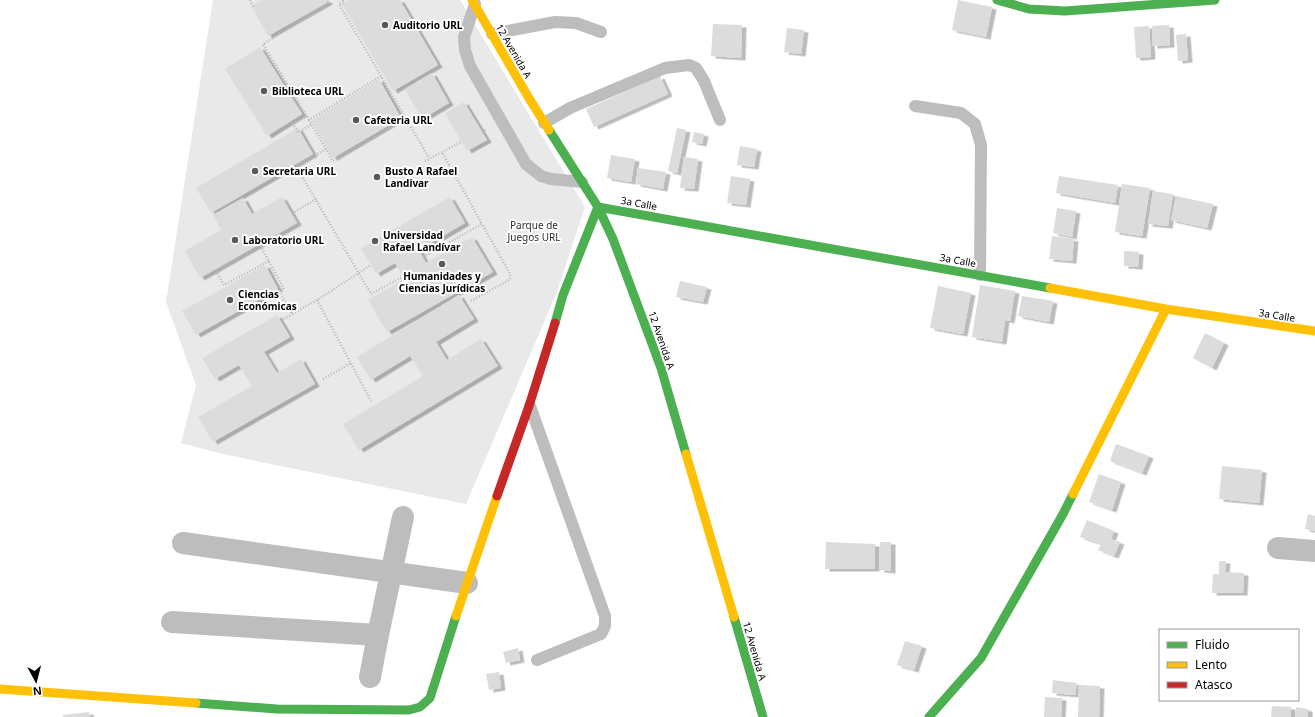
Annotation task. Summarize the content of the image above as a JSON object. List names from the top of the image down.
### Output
{
  "streets": {
    "street": ["12 Avenida A", "3a Calle"]
  },
  "crossings": [
    ["12 Avenida A", "3a Calle"]
  ],
  "parks": ["Parque de Juegos URL"],
  "places": [
    "Auditorio URL",
    "Biblioteca URL",
    "Cafeteria URL",
    "Secretaria URL",
    "Busto A Rafael Landivar",
    "Laboratorio URL",
    "Universidad Rafael Landívar",
    "Humanidades y Ciencias Jurídicas",
    "Ciencias Económicas"
  ],
  "legend": ["Fluido", "Lento", "Atasco"],
  "north": "bottom"
}
